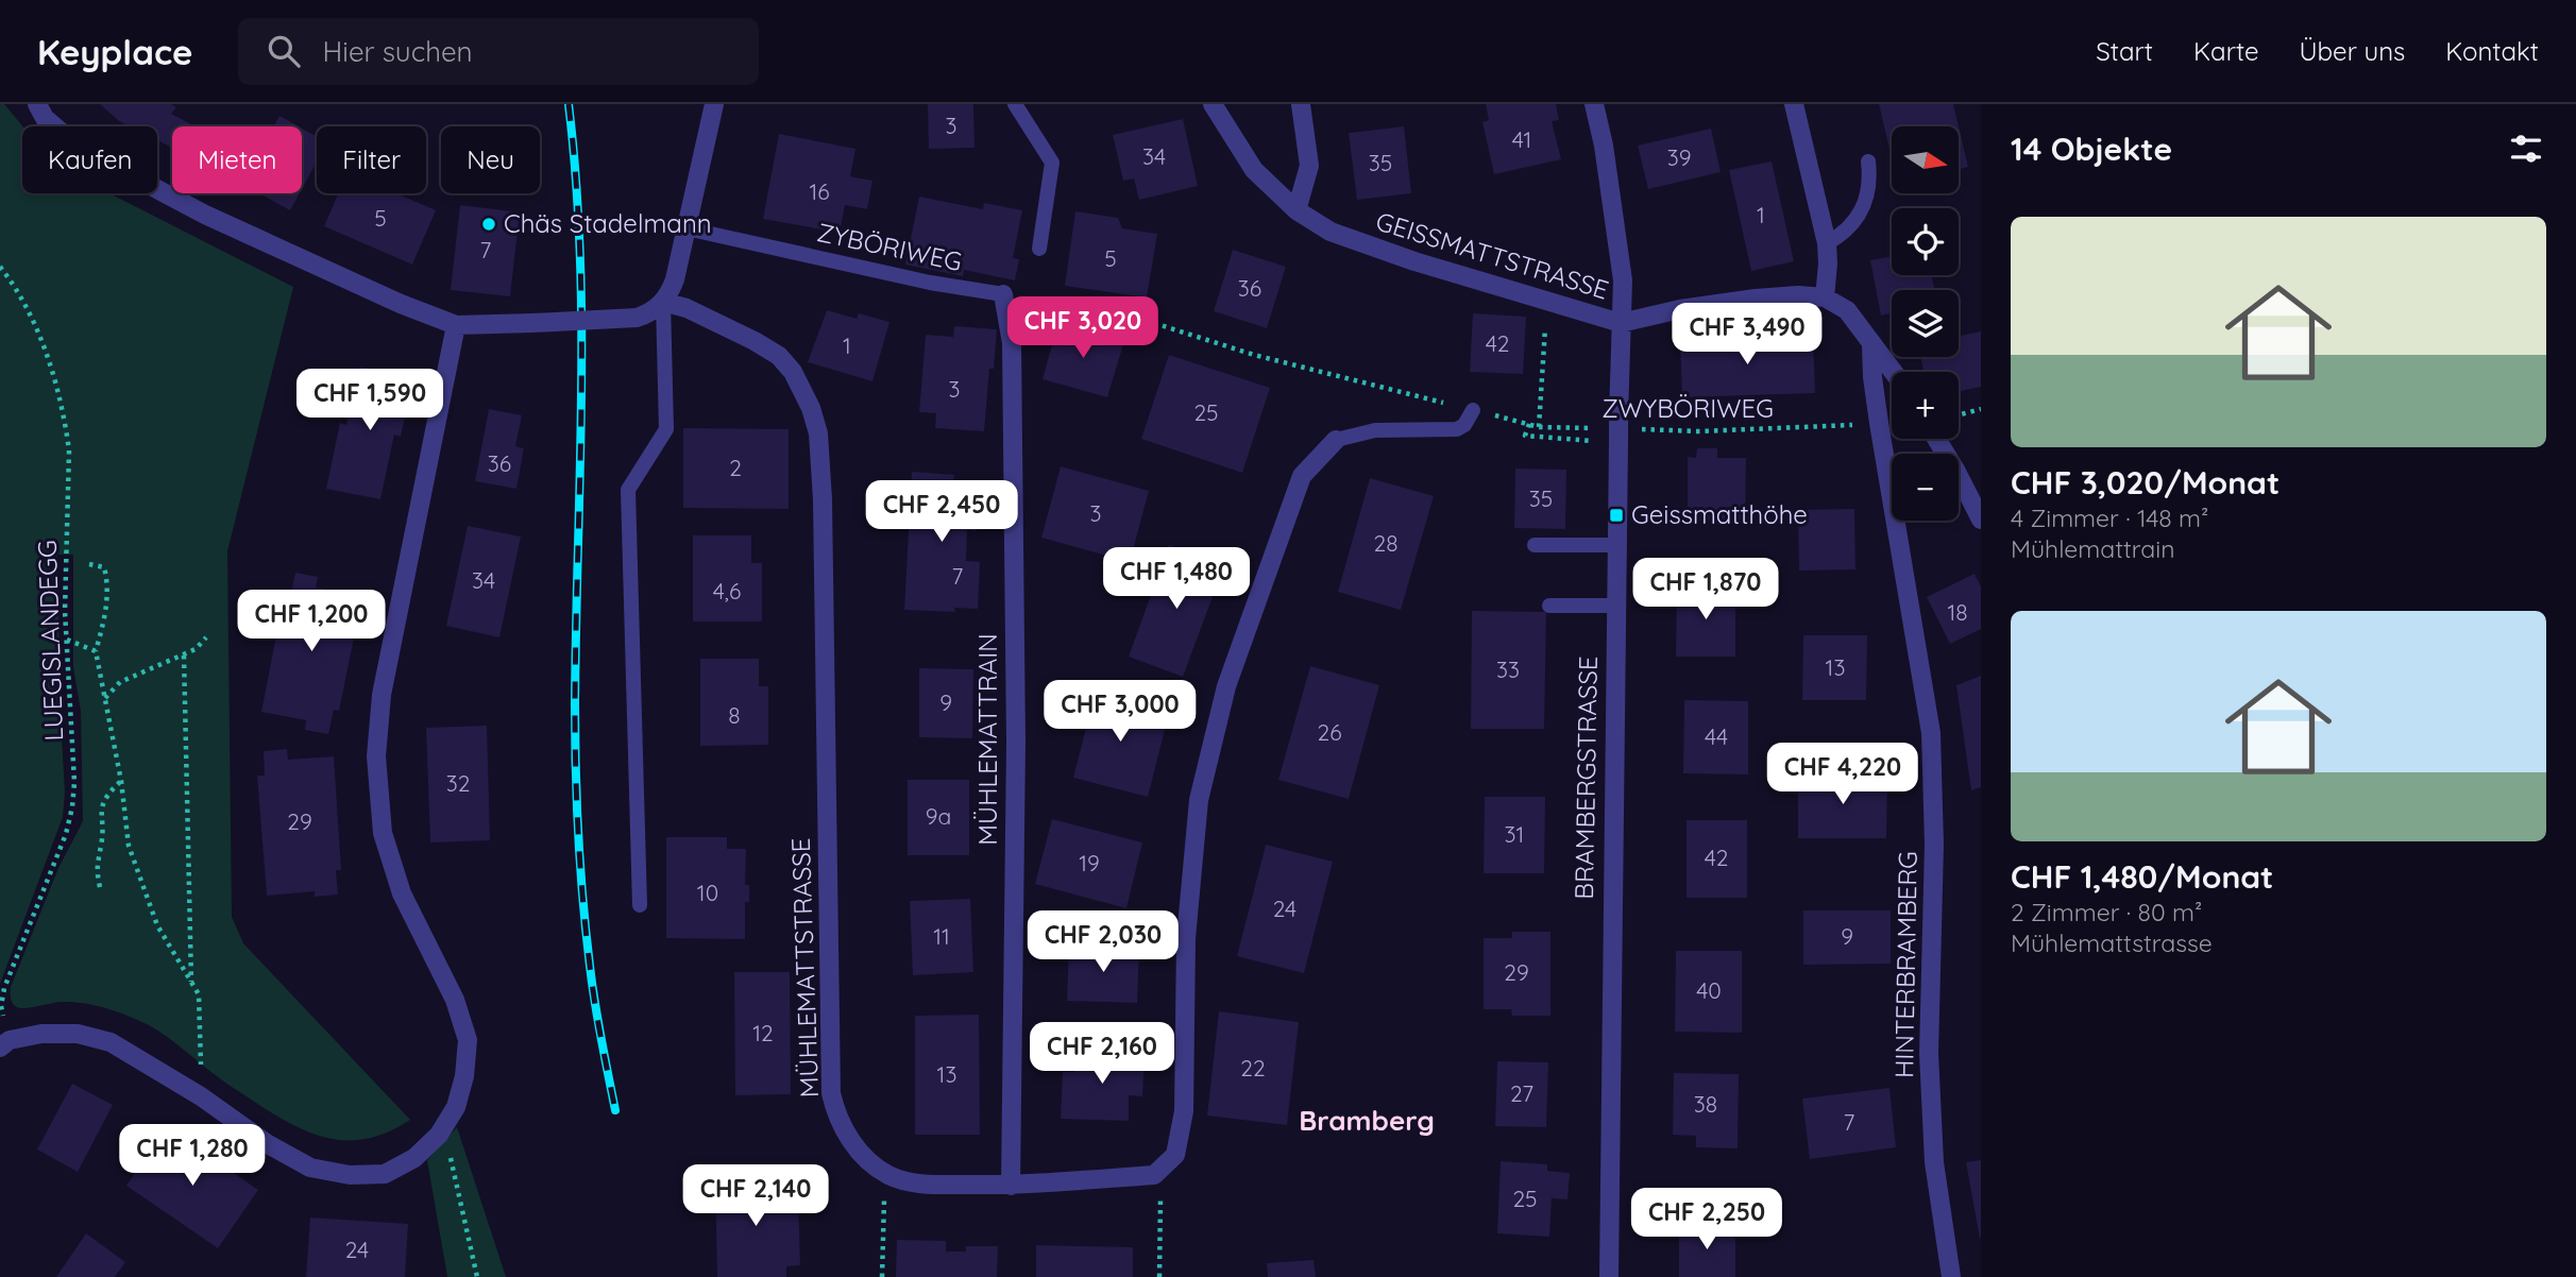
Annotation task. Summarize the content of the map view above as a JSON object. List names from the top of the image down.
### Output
{
  "streets": {
    "street": [
      "GEISSMATTSTRASSE",
      "MÜHLEMATTRAIN",
      "BRAMBERGSTRASSE",
      "HINTERBRAMBERG",
      "MÜHLEMATTSTRASSE"
    ],
    "lane": ["ZYBÖRIWEG"],
    "path": ["ZWYBÖRIWEG", "LUEGISLANDEGG"]
  },
  "crossings": [
    ["ZYBÖRIWEG", "MÜHLEMATTRAIN"],
    ["GEISSMATTSTRASSE", "BRAMBERGSTRASSE"],
    ["ZWYBÖRIWEG", "BRAMBERGSTRASSE"],
    ["ZWYBÖRIWEG", "HINTERBRAMBERG"],
    ["ZWYBÖRIWEG", "MÜHLEMATTSTRASSE"],
    ["MÜHLEMATTRAIN", "MÜHLEMATTSTRASSE"]
  ],
  "districts": ["Bramberg"],
  "places": {
    "other": ["Chäs Stadelmann"],
    "transit": ["Geissmatthöhe"]
  },
  "house_numbers": [
    "3",
    "41",
    "34",
    "39",
    "35",
    "16",
    "1",
    "5",
    "7",
    "5",
    "36",
    "42",
    "1",
    "3",
    "25",
    "36",
    "2",
    "35",
    "3",
    "28",
    "7",
    "34",
    "4,6",
    "18",
    "13",
    "33",
    "9",
    "8",
    "26",
    "44",
    "32",
    "9a",
    "29",
    "31",
    "42",
    "19",
    "10",
    "24",
    "11",
    "9",
    "29",
    "40",
    "12",
    "22",
    "13",
    "27",
    "38",
    "7",
    "25",
    "24"
  ],
  "north": "right",
  "page": {
    "header": "Keyplace",
    "search": "Hier suchen",
    "nav": [
      "Start",
      "Karte",
      "Über uns",
      "Kontakt"
    ],
    "heading": "14 Objekte",
    "map_buttons": ["+", "−"],
    "chip": [
      "Kaufen",
      "Mieten",
      "Filter",
      "Neu"
    ],
    "list": [
      {
        "name": "CHF 3,020/Monat",
        "note": "4 Zimmer · 148 m² · Mühlemattrain"
      },
      {
        "name": "CHF 1,480/Monat",
        "note": "2 Zimmer · 80 m² · Mühlemattstrasse"
      }
    ],
    "price": [
      "CHF 3,020",
      "CHF 3,490",
      "CHF 1,590",
      "CHF 2,450",
      "CHF 1,480",
      "CHF 1,870",
      "CHF 1,200",
      "CHF 3,000",
      "CHF 4,220",
      "CHF 2,030",
      "CHF 2,160",
      "CHF 1,280",
      "CHF 2,140",
      "CHF 2,250"
    ]
  }
}
